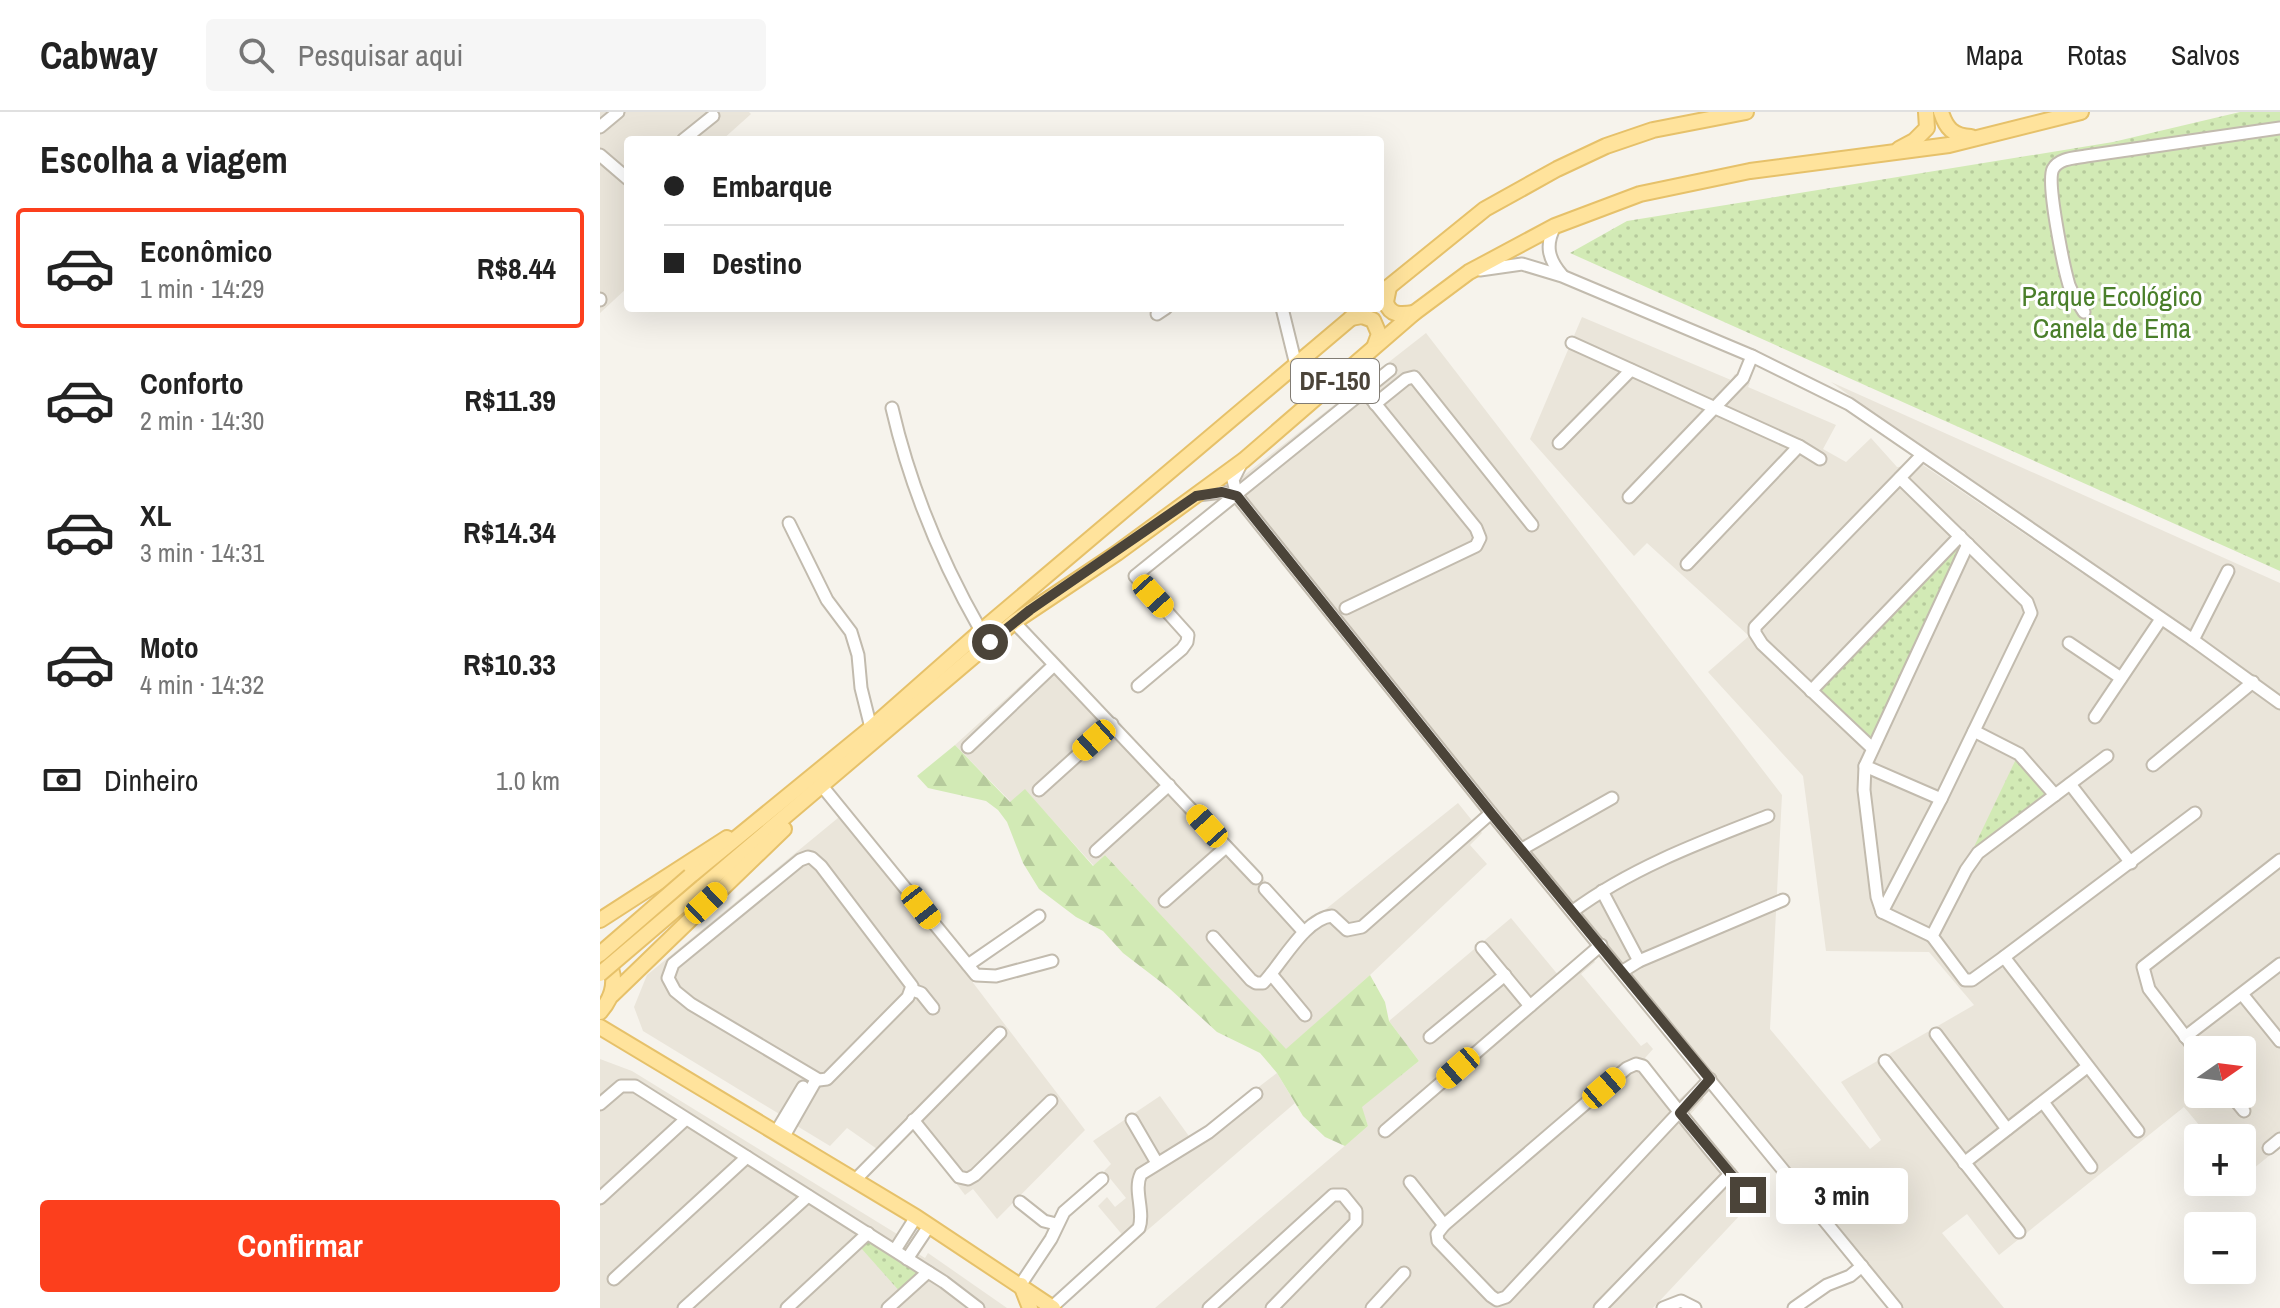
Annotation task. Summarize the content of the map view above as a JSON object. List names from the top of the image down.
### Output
{
  "streets": {
    "main road": ["DF-150"]
  },
  "parks": ["Parque Ecológico Canela de Ema"],
  "north": "right",
  "page": {
    "header": "Cabway",
    "search": "Pesquisar aqui",
    "nav": ["Mapa", "Rotas", "Salvos"],
    "heading": "Escolha a viagem",
    "banner": ["Embarque", "Destino"],
    "list": [
      {
        "name": "Econômico",
        "note": "1 min · 14:29",
        "value": "R$8.44"
      },
      {
        "name": "Conforto",
        "note": "2 min · 14:30",
        "value": "R$11.39"
      },
      {
        "name": "XL",
        "note": "3 min · 14:31",
        "value": "R$14.34"
      },
      {
        "name": "Moto",
        "note": "4 min · 14:32",
        "value": "R$10.33"
      }
    ],
    "pay": ["Dinheiro", "1.0 km"],
    "map_buttons": ["+", "−"],
    "bubble": "3 min",
    "buttons": "Confirmar"
  }
}
